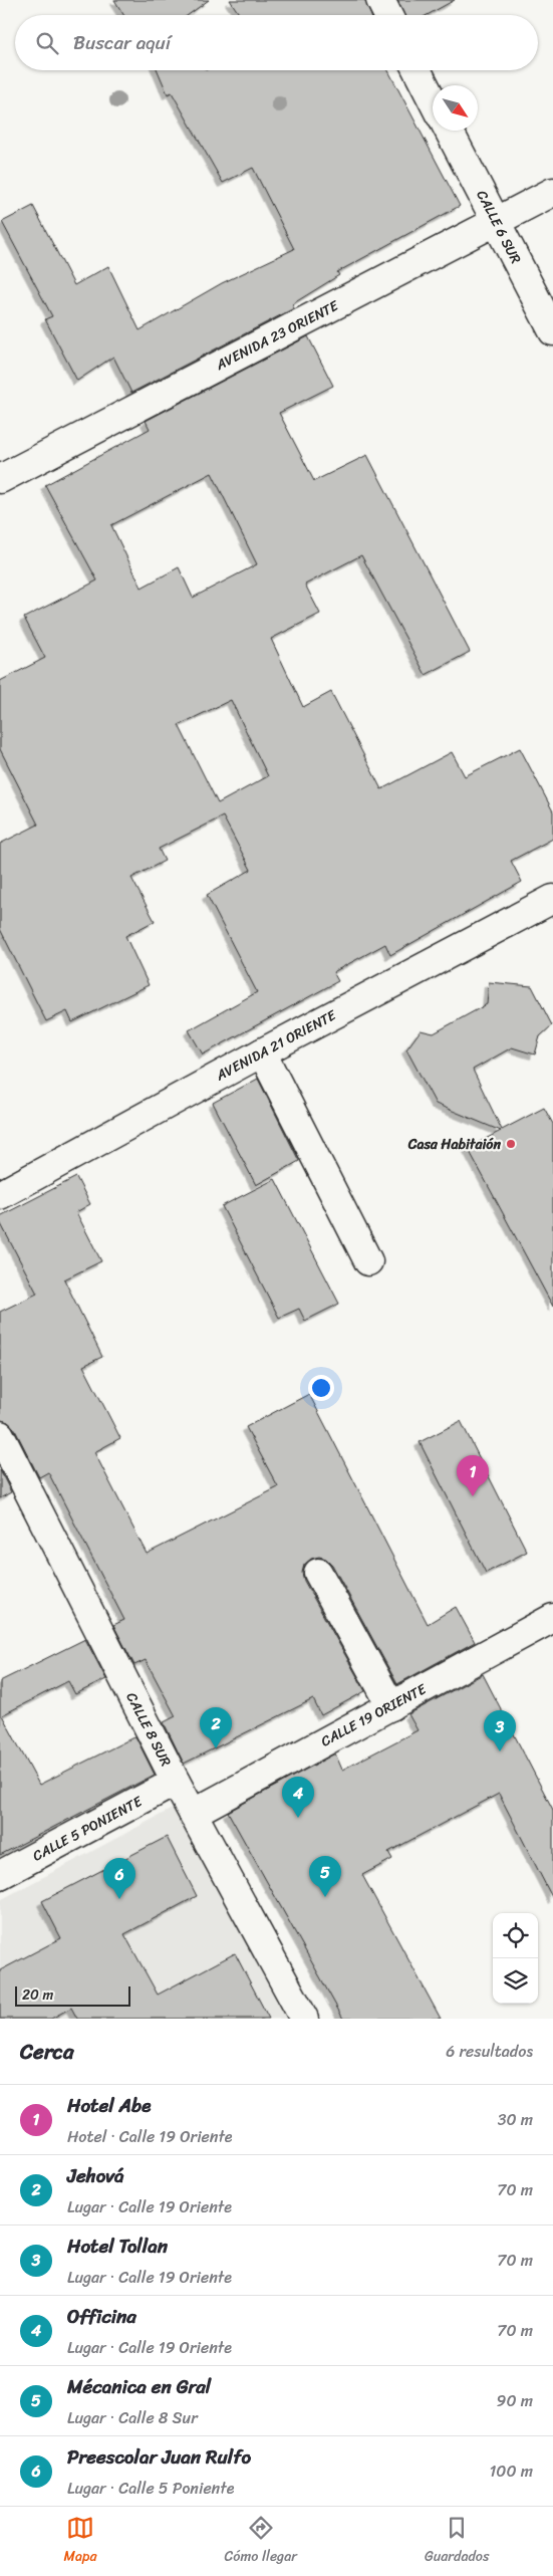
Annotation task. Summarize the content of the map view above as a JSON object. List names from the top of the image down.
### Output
{
  "streets": {
    "street": [
      "CALLE 6 SUR",
      "AVENIDA 23 ORIENTE",
      "AVENIDA 21 ORIENTE",
      "CALLE 19 ORIENTE",
      "CALLE 8 SUR",
      "CALLE 5 PONIENTE"
    ]
  },
  "crossings": [
    ["CALLE 6 SUR", "AVENIDA 23 ORIENTE"],
    ["CALLE 19 ORIENTE", "CALLE 8 SUR"],
    ["CALLE 8 SUR", "CALLE 5 PONIENTE"]
  ],
  "places": ["Casa Habitaión"],
  "scale_bar": "20 m",
  "north": "bottom right",
  "page": {
    "search": "Buscar aquí",
    "pins": [
      "1",
      "2",
      "3",
      "4",
      "5",
      "6"
    ],
    "scale": "20 m",
    "heading": ["Cerca", "6 resultados"],
    "list": [
      {
        "mark": "1",
        "name": "Hotel Abe",
        "note": "Hotel · Calle 19 Oriente",
        "value": "30 m"
      },
      {
        "mark": "2",
        "name": "Jehová",
        "note": "Lugar · Calle 19 Oriente",
        "value": "70 m"
      },
      {
        "mark": "3",
        "name": "Hotel Tollan",
        "note": "Lugar · Calle 19 Oriente",
        "value": "70 m"
      },
      {
        "mark": "4",
        "name": "Officina",
        "note": "Lugar · Calle 19 Oriente",
        "value": "70 m"
      },
      {
        "mark": "5",
        "name": "Mécanica en Gral",
        "note": "Lugar · Calle 8 Sur",
        "value": "90 m"
      },
      {
        "mark": "6",
        "name": "Preescolar Juan Rulfo",
        "note": "Lugar · Calle 5 Poniente",
        "value": "100 m"
      }
    ],
    "nav": ["Mapa", "Cómo llegar", "Guardados"]
  }
}
